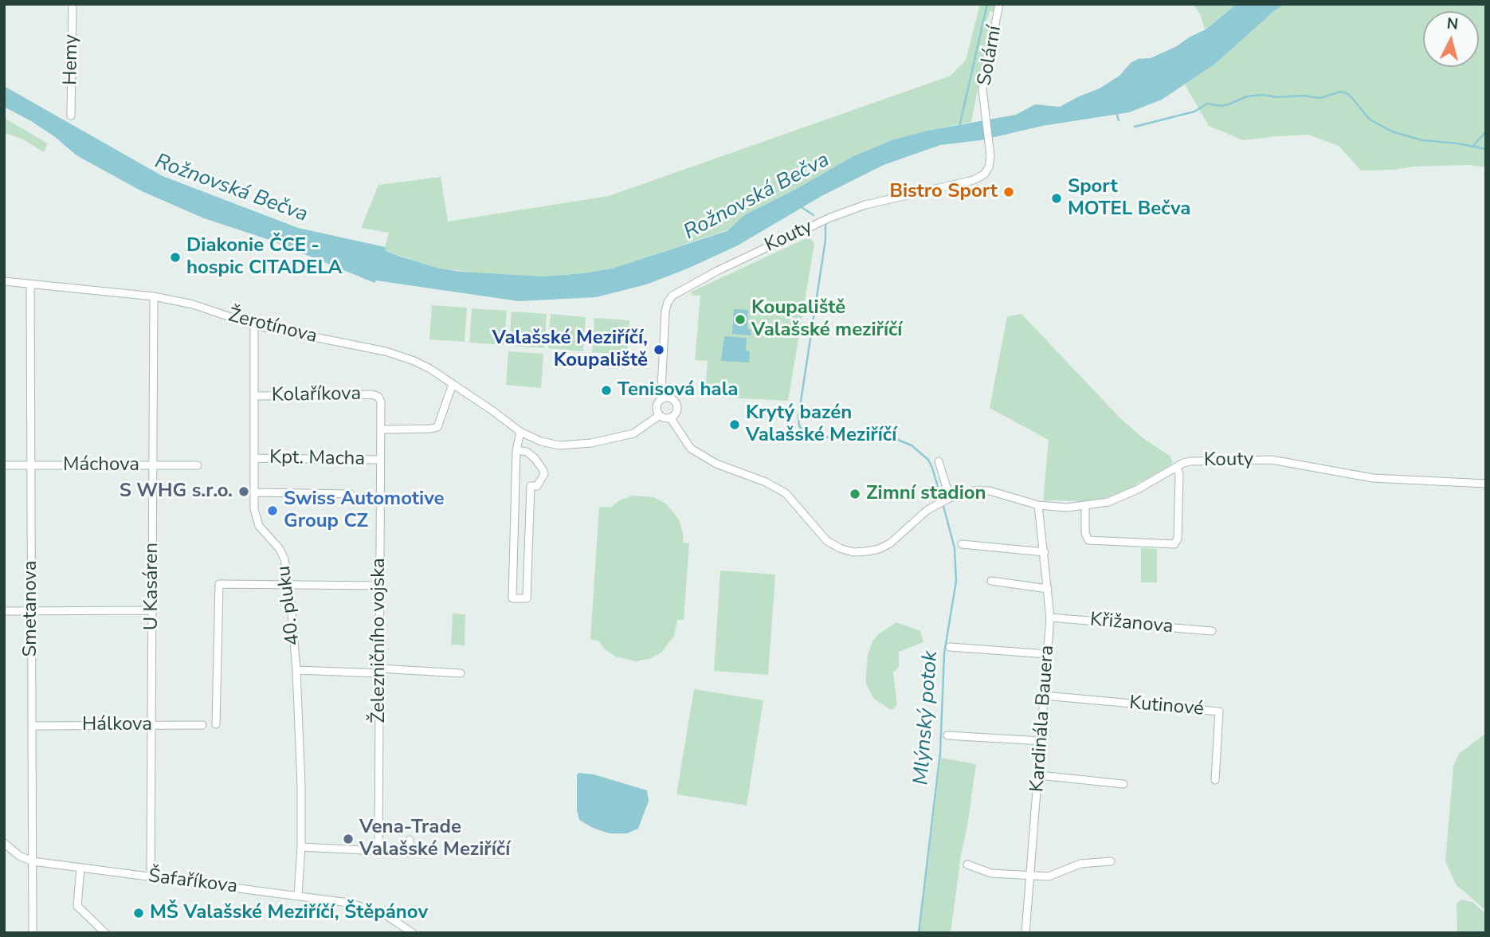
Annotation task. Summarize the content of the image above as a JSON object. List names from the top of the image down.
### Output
{
  "streets": {
    "street": [
      "Solární",
      "Hemy",
      "Kouty",
      "Žerotínova",
      "Kolaříkova",
      "Kpt. Macha",
      "Máchova",
      "U Kasáren",
      "40. pluku",
      "Smetanova",
      "Křižanova",
      "Železničního vojska",
      "Kutinové",
      "Kardinála Bauera",
      "Hálkova",
      "Šafaříkova"
    ]
  },
  "crossings": [
    ["Solární", "Kouty"],
    ["Kouty", "Žerotínova"],
    ["Kouty", "Kardinála Bauera"],
    ["Žerotínova", "U Kasáren"],
    ["Žerotínova", "40. pluku"],
    ["Žerotínova", "Smetanova"],
    ["Kolaříkova", "40. pluku"],
    ["Kolaříkova", "Železničního vojska"],
    ["Kpt. Macha", "40. pluku"],
    ["Kpt. Macha", "Železničního vojska"],
    ["Máchova", "U Kasáren"],
    ["Máchova", "Smetanova"],
    ["U Kasáren", "Hálkova"],
    ["U Kasáren", "Šafaříkova"],
    ["40. pluku", "Šafaříkova"],
    ["Smetanova", "Hálkova"],
    ["Smetanova", "Šafaříkova"],
    ["Křižanova", "Kardinála Bauera"],
    ["Kutinové", "Kardinála Bauera"]
  ],
  "water": ["Rožnovská Bečva", "Mlýnský potok"],
  "places": [
    "Bistro Sport",
    "Sport MOTEL Bečva",
    "Diakonie ČCE - hospic CITADELA",
    "Koupaliště Valašské meziříčí",
    "Valašské Meziříčí, Koupaliště",
    "Tenisová hala",
    "Krytý bazén Valašské Meziříčí",
    "S WHG s.r.o.",
    "Zimní stadion",
    "Swiss Automotive Group CZ",
    "Vena-Trade Valašské Meziříčí",
    "MŠ Valašské Meziříčí, Štěpánov"
  ],
  "north": "top"
}
